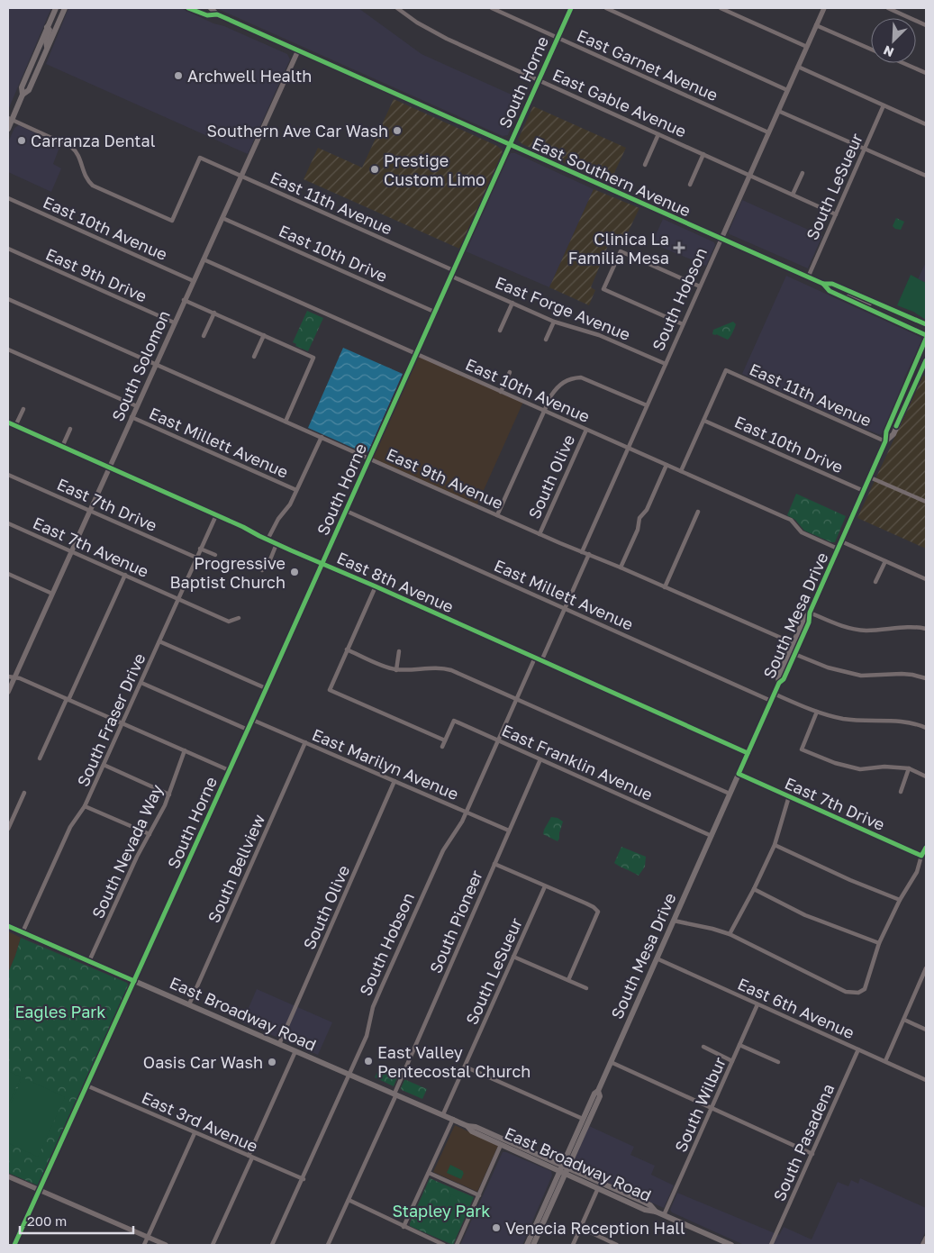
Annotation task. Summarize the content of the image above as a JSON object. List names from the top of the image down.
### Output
{
  "streets": {
    "main road": ["East Southern Avenue", "South Mesa Drive", "East Broadway Road"],
    "street": [
      "East Garnet Avenue",
      "South Horne",
      "East Gable Avenue",
      "South LeSueur",
      "East 11th Avenue",
      "East 10th Avenue",
      "East 10th Drive",
      "East 9th Drive",
      "South Hobson",
      "East Forge Avenue",
      "South Solomon",
      "East Millett Avenue",
      "South Olive",
      "East 9th Avenue",
      "East 7th Drive",
      "East 7th Avenue",
      "East 8th Avenue",
      "South Fraser Drive",
      "East Franklin Avenue",
      "East Marilyn Avenue",
      "South Nevada Way",
      "South Bellview",
      "South Pioneer",
      "East 6th Avenue",
      "South Wilbur",
      "East 3rd Avenue",
      "South Pasadena"
    ]
  },
  "crossings": [
    ["East Garnet Avenue", "South Horne"],
    ["East Garnet Avenue", "South Hobson"],
    ["South Horne", "East Gable Avenue"],
    ["South Horne", "East Southern Avenue"],
    ["South Horne", "East 11th Avenue"],
    ["South Horne", "East 10th Avenue"],
    ["South Horne", "East 10th Drive"],
    ["South Horne", "East Forge Avenue"],
    ["South Horne", "East Millett Avenue"],
    ["South Horne", "East 9th Avenue"],
    ["South Horne", "East 8th Avenue"],
    ["South Horne", "East Marilyn Avenue"],
    ["South Horne", "East Broadway Road"],
    ["South Horne", "East 3rd Avenue"],
    ["East Gable Avenue", "South LeSueur"],
    ["East Gable Avenue", "South Hobson"],
    ["East Southern Avenue", "South LeSueur"],
    ["East Southern Avenue", "South Hobson"],
    ["East Southern Avenue", "South Solomon"],
    ["South LeSueur", "East Broadway Road"],
    ["East 11th Avenue", "East 10th Drive"],
    ["East 11th Avenue", "South Solomon"],
    ["East 11th Avenue", "South Mesa Drive"],
    ["East 10th Avenue", "South Hobson"],
    ["East 10th Avenue", "South Solomon"],
    ["East 10th Avenue", "South Olive"],
    ["East 10th Avenue", "South Mesa Drive"],
    ["East 10th Drive", "South Solomon"],
    ["East 10th Drive", "South Mesa Drive"],
    ["East 9th Drive", "South Solomon"],
    ["South Hobson", "East Forge Avenue"],
    ["South Hobson", "East 9th Avenue"],
    ["South Hobson", "East 8th Avenue"],
    ["South Hobson", "East Franklin Avenue"],
    ["South Hobson", "East Marilyn Avenue"],
    ["South Hobson", "East Broadway Road"],
    ["South Hobson", "East 3rd Avenue"],
    ["South Solomon", "East Millett Avenue"],
    ["South Solomon", "East 9th Avenue"],
    ["South Solomon", "East 7th Drive"],
    ["South Solomon", "East 7th Avenue"],
    ["South Solomon", "East 8th Avenue"],
    ["East Millett Avenue", "South Mesa Drive"],
    ["South Olive", "East 9th Avenue"],
    ["South Olive", "East Marilyn Avenue"],
    ["South Olive", "East Broadway Road"],
    ["East 9th Avenue", "South Mesa Drive"],
    ["East 7th Drive", "South Mesa Drive"],
    ["East 7th Drive", "South Fraser Drive"],
    ["East 7th Avenue", "South Fraser Drive"],
    ["East 8th Avenue", "South Mesa Drive"],
    ["East 8th Avenue", "South Fraser Drive"],
    ["South Mesa Drive", "East Franklin Avenue"],
    ["South Mesa Drive", "East 6th Avenue"],
    ["South Mesa Drive", "East Broadway Road"],
    ["South Fraser Drive", "East Broadway Road"],
    ["East Franklin Avenue", "South Pioneer"],
    ["East Marilyn Avenue", "South Bellview"],
    ["East Marilyn Avenue", "South Pioneer"],
    ["South Nevada Way", "East Broadway Road"],
    ["South Bellview", "East Broadway Road"],
    ["South Pioneer", "East Broadway Road"],
    ["East 6th Avenue", "South Wilbur"],
    ["East 6th Avenue", "South Pasadena"],
    ["East Broadway Road", "South Wilbur"]
  ],
  "parks": ["Eagles Park", "Stapley Park"],
  "places": {
    "other": [
      "Archwell Health",
      "Southern Ave Car Wash",
      "Carranza Dental",
      "Prestige Custom Limo",
      "Progressive Baptist Church",
      "East Valley Pentecostal Church",
      "Oasis Car Wash",
      "Venecia Reception Hall"
    ],
    "health": ["Clinica La Familia Mesa"]
  },
  "scale_bar": "200 m",
  "north": "bottom left"
}
